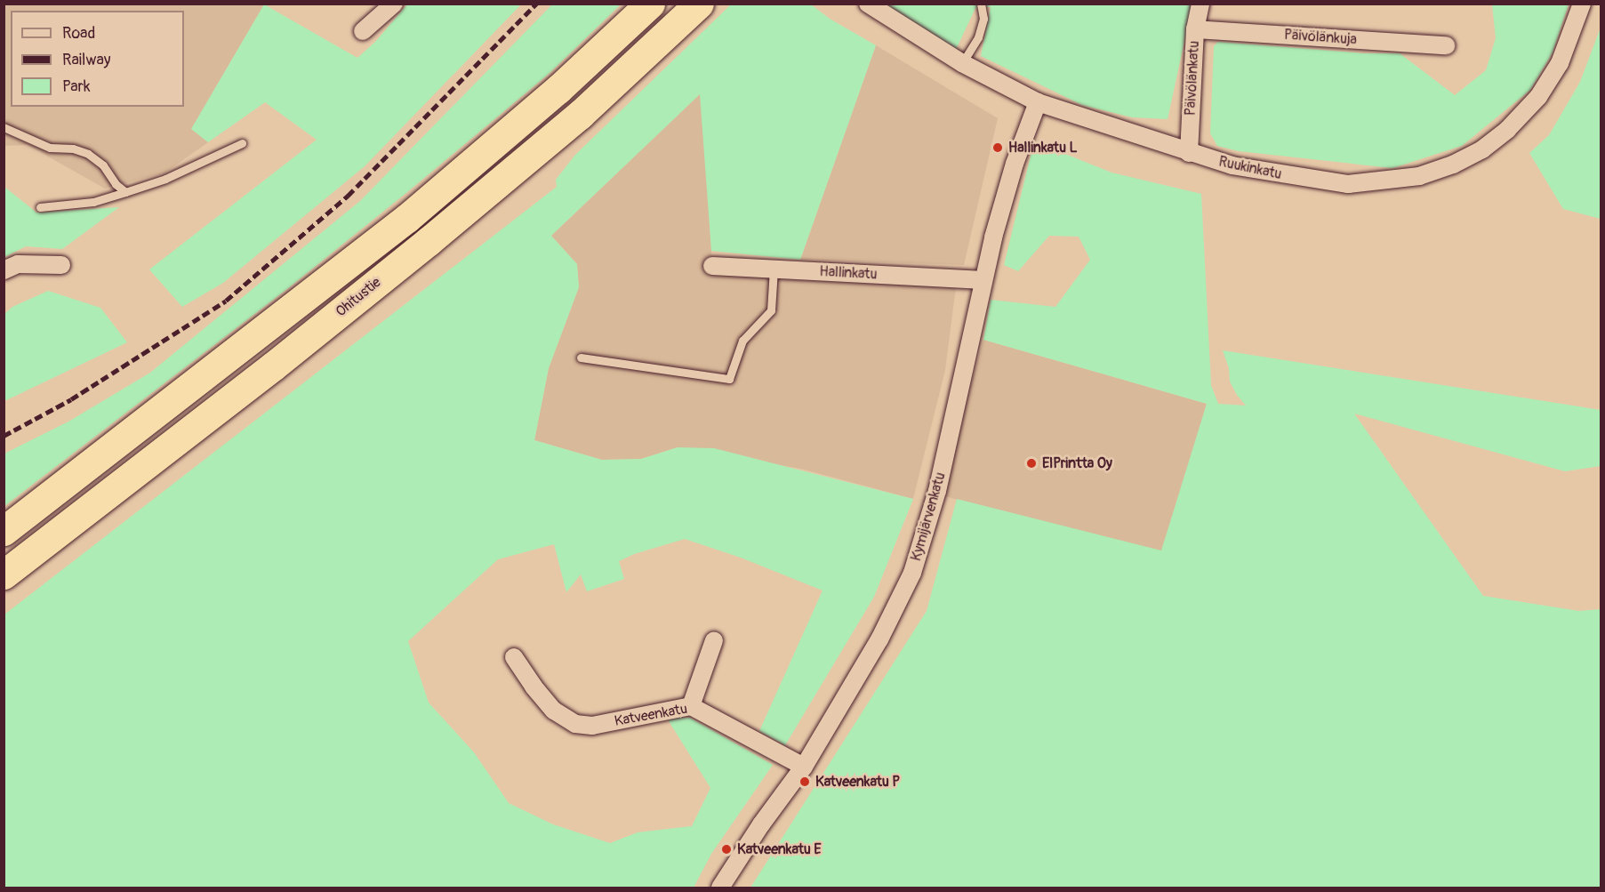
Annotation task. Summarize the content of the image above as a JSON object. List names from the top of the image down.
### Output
{
  "streets": {
    "highway": ["Ohitustie"],
    "street": [
      "Päivölänkuja",
      "Päivölänkatu",
      "Ruukinkatu",
      "Hallinkatu",
      "Kymijärvenkatu",
      "Katveenkatu"
    ]
  },
  "crossings": [
    ["Päivölänkuja", "Päivölänkatu"],
    ["Päivölänkatu", "Ruukinkatu"],
    ["Ruukinkatu", "Kymijärvenkatu"],
    ["Hallinkatu", "Kymijärvenkatu"],
    ["Kymijärvenkatu", "Katveenkatu"]
  ],
  "places": [
    "Hallinkatu L",
    "ElPrintta Oy",
    "Katveenkatu P",
    "Katveenkatu E"
  ],
  "legend": ["Road", "Railway", "Park"]
}
